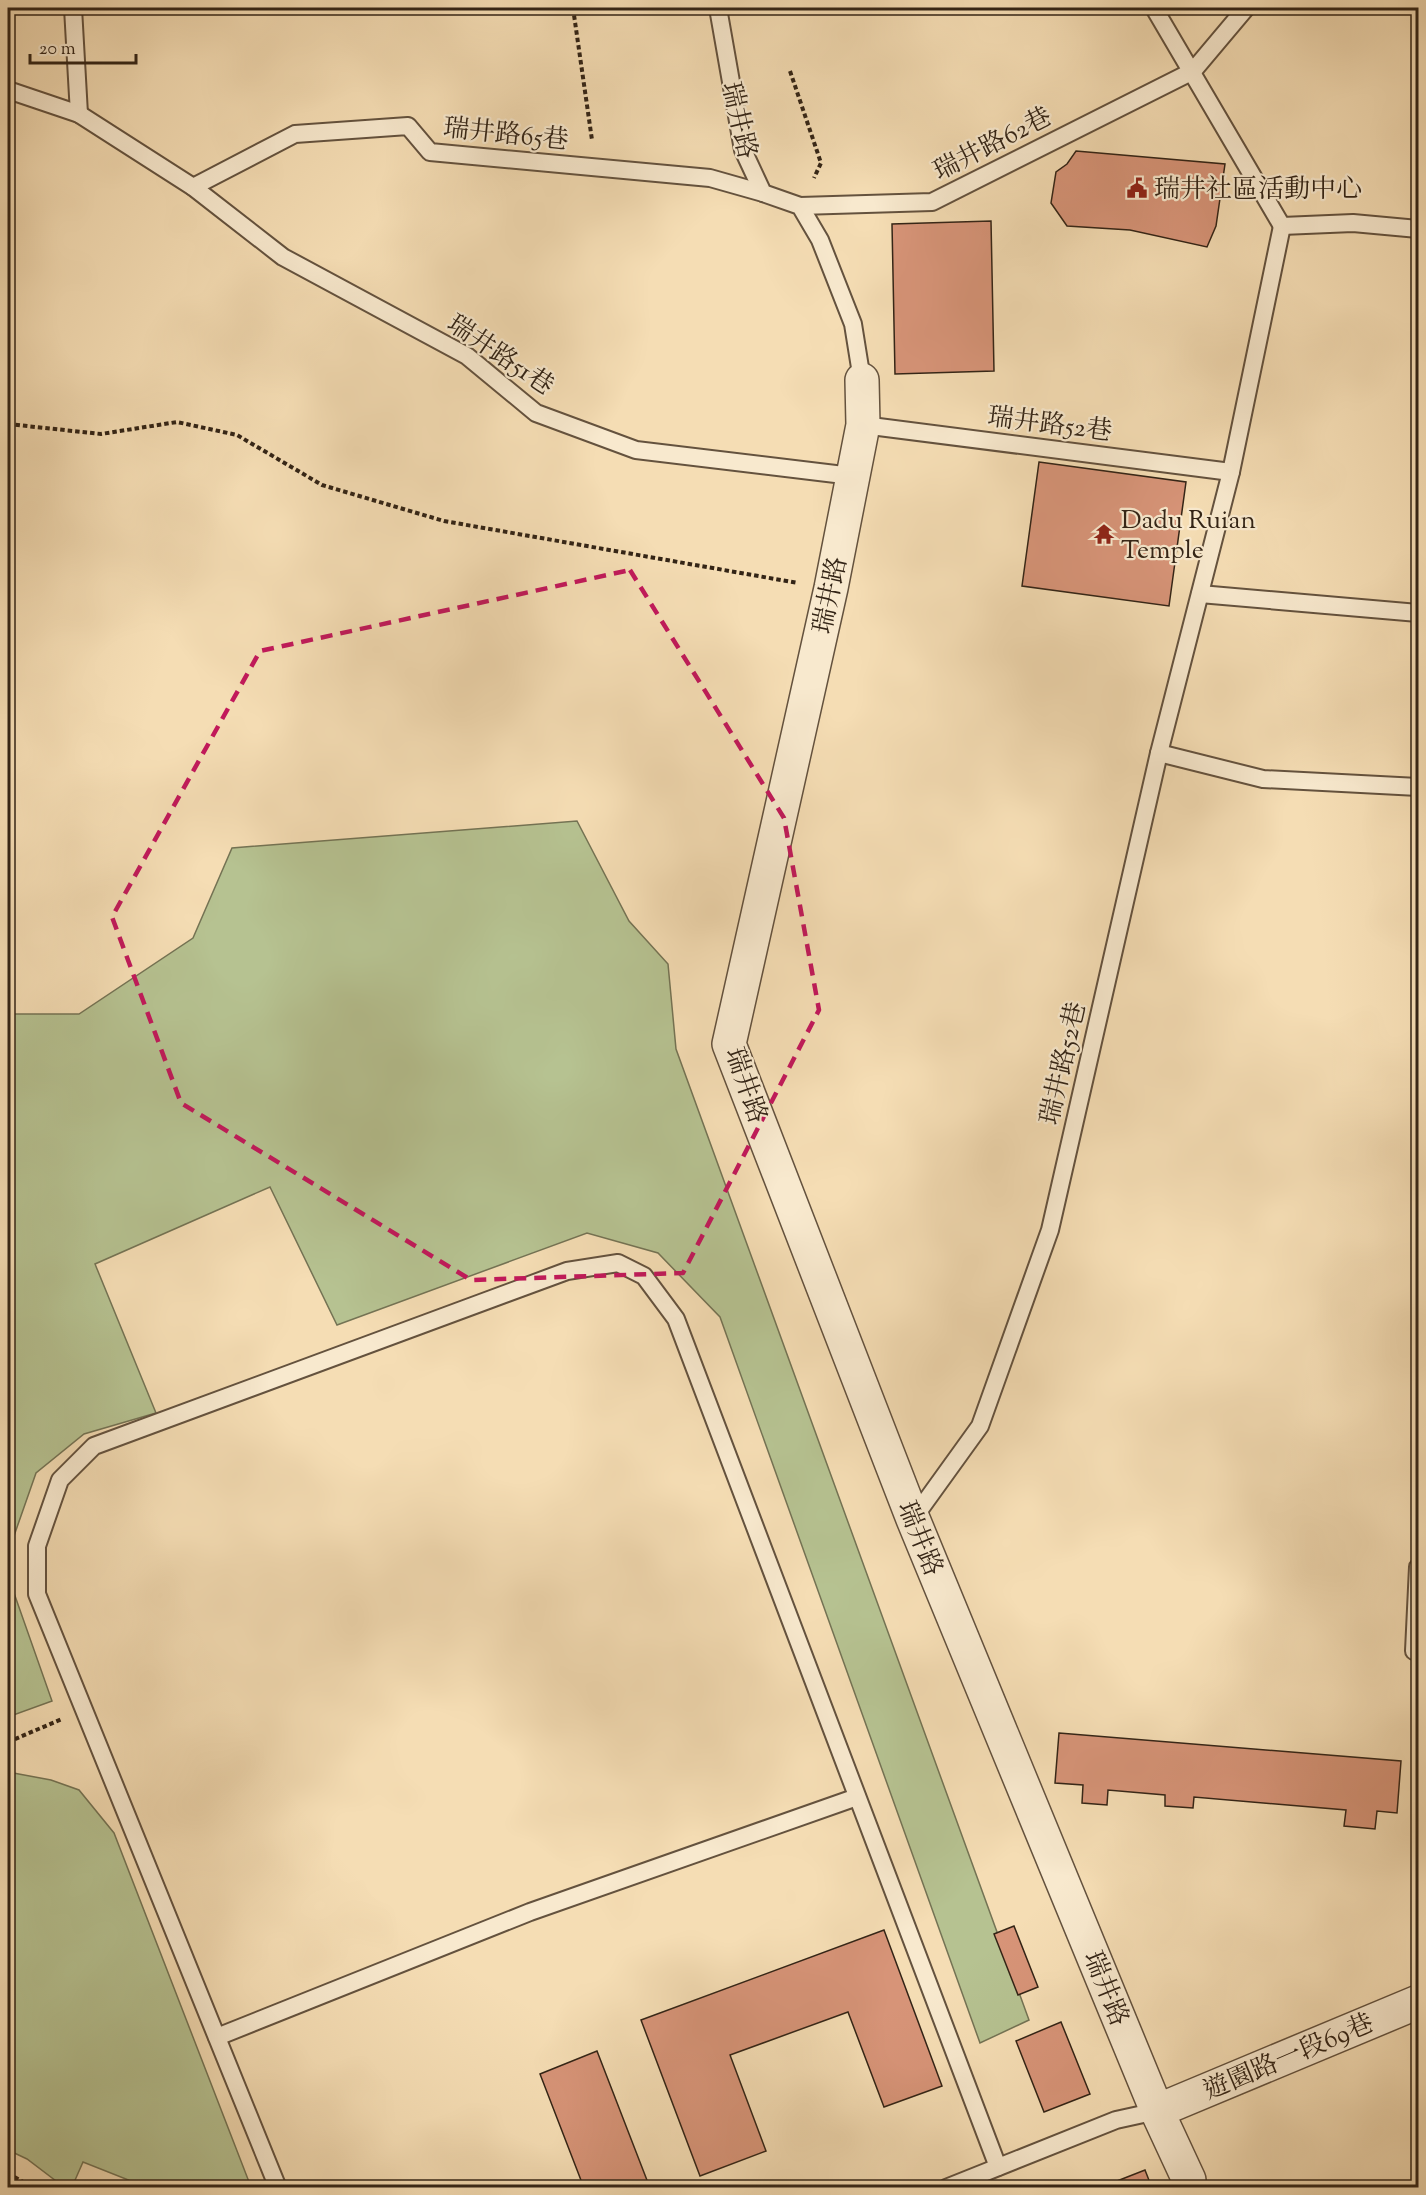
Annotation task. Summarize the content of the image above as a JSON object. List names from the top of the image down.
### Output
{
  "streets": {
    "street": ["瑞井路", "遊園路一段69巷"],
    "lane": [
      "瑞井路65巷",
      "瑞井路62巷",
      "瑞井路51巷",
      "瑞井路52巷"
    ]
  },
  "crossings": [
    ["瑞井路", "瑞井路65巷"],
    ["瑞井路", "瑞井路62巷"],
    ["瑞井路", "瑞井路51巷"],
    ["瑞井路", "瑞井路52巷"],
    ["瑞井路", "遊園路一段69巷"],
    ["瑞井路65巷", "瑞井路51巷"]
  ],
  "places": {
    "public building": ["瑞井社區活動中心"],
    "temple": ["Dadu Ruian Temple"]
  },
  "scale_bar": "20 m"
}
